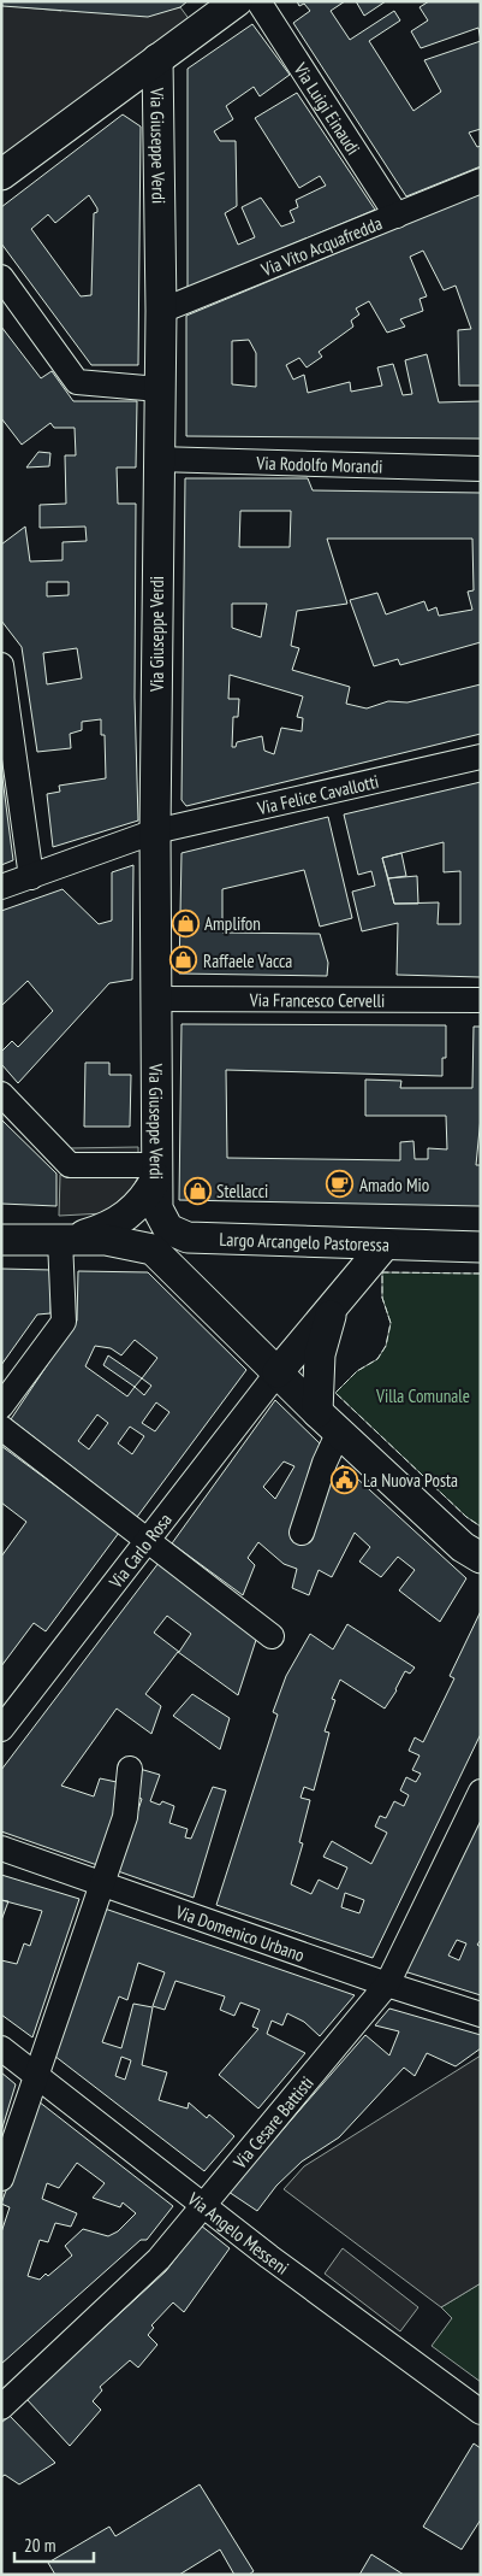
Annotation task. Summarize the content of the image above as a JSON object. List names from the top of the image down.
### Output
{
  "streets": {
    "street": [
      "Via Luigi Einaudi",
      "Via Giuseppe Verdi",
      "Via Vito Acquafredda",
      "Via Rodolfo Morandi",
      "Via Felice Cavallotti",
      "Via Francesco Cervelli",
      "Largo Arcangelo Pastoressa",
      "Via Carlo Rosa",
      "Via Domenico Urbano",
      "Via Cesare Battisti",
      "Via Angelo Messeni"
    ]
  },
  "crossings": [
    ["Via Luigi Einaudi", "Via Vito Acquafredda"],
    ["Via Giuseppe Verdi", "Via Vito Acquafredda"],
    ["Via Giuseppe Verdi", "Via Rodolfo Morandi"],
    ["Via Giuseppe Verdi", "Via Felice Cavallotti"],
    ["Via Giuseppe Verdi", "Via Francesco Cervelli"],
    ["Via Giuseppe Verdi", "Largo Arcangelo Pastoressa"],
    ["Largo Arcangelo Pastoressa", "Via Carlo Rosa"],
    ["Via Domenico Urbano", "Via Cesare Battisti"],
    ["Via Cesare Battisti", "Via Angelo Messeni"]
  ],
  "parks": ["Villa Comunale"],
  "places": {
    "shop": ["Amplifon", "Raffaele Vacca", "Stellacci"],
    "cafe": ["Amado Mio"],
    "public building": ["La Nuova Posta"]
  },
  "scale_bar": "20 m"
}
